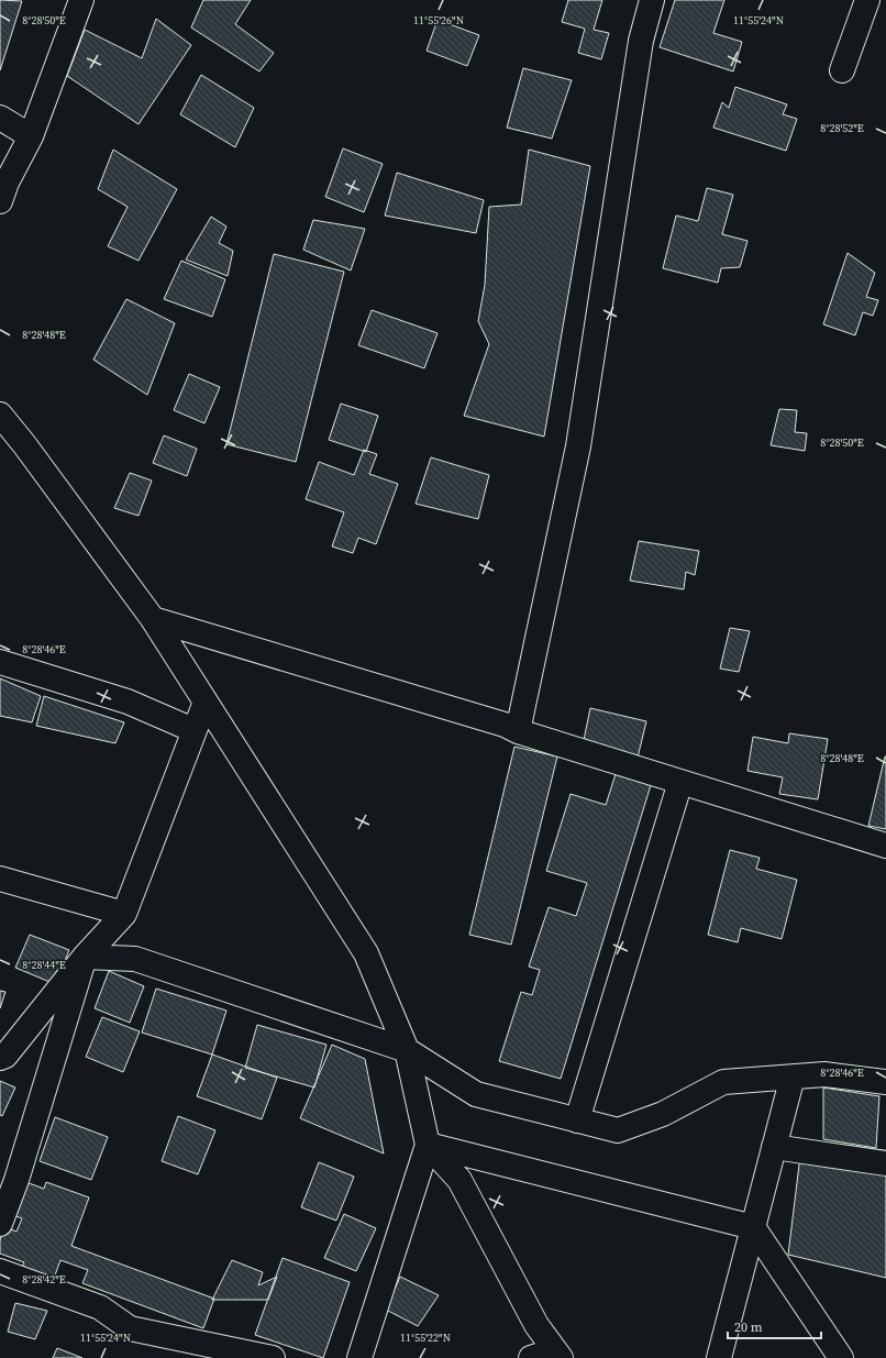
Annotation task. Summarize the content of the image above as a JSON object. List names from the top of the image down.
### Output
{
  "scale_bar": "20 m",
  "coordinates": [
    "8°28'50\"E",
    "11°55'26\"N",
    "11°55'24\"N",
    "8°28'52\"E",
    "8°28'48\"E",
    "8°28'46\"E",
    "8°28'44\"E",
    "8°28'42\"E",
    "11°55'22\"N"
  ]
}
